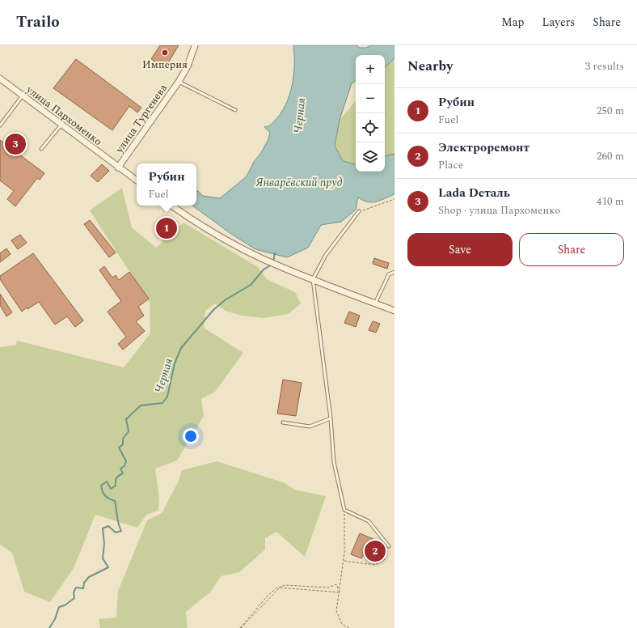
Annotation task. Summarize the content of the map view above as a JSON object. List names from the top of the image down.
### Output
{
  "streets": {
    "street": ["улица Пархоменко", "улица Тургенева"]
  },
  "crossings": [
    ["улица Пархоменко", "улица Тургенева"]
  ],
  "water": ["Черная", "Январёвский пруд"],
  "places": ["Империя"],
  "page": {
    "header": "Trailo",
    "nav": ["Map", "Layers", "Share"],
    "heading": ["Nearby", "3 results"],
    "map_buttons": ["+", "−"],
    "list": [
      {
        "mark": "1",
        "name": "Рубин",
        "note": "Fuel",
        "value": "250 m"
      },
      {
        "mark": "2",
        "name": "Электроремонт",
        "note": "Place",
        "value": "260 m"
      },
      {
        "mark": "3",
        "name": "Lada Dеталь",
        "note": "Shop · улица Пархоменко",
        "value": "410 m"
      }
    ],
    "pins": ["3", "1", "2"],
    "popup": ["Рубин", "Fuel"],
    "buttons": ["Save", "Share"]
  }
}
